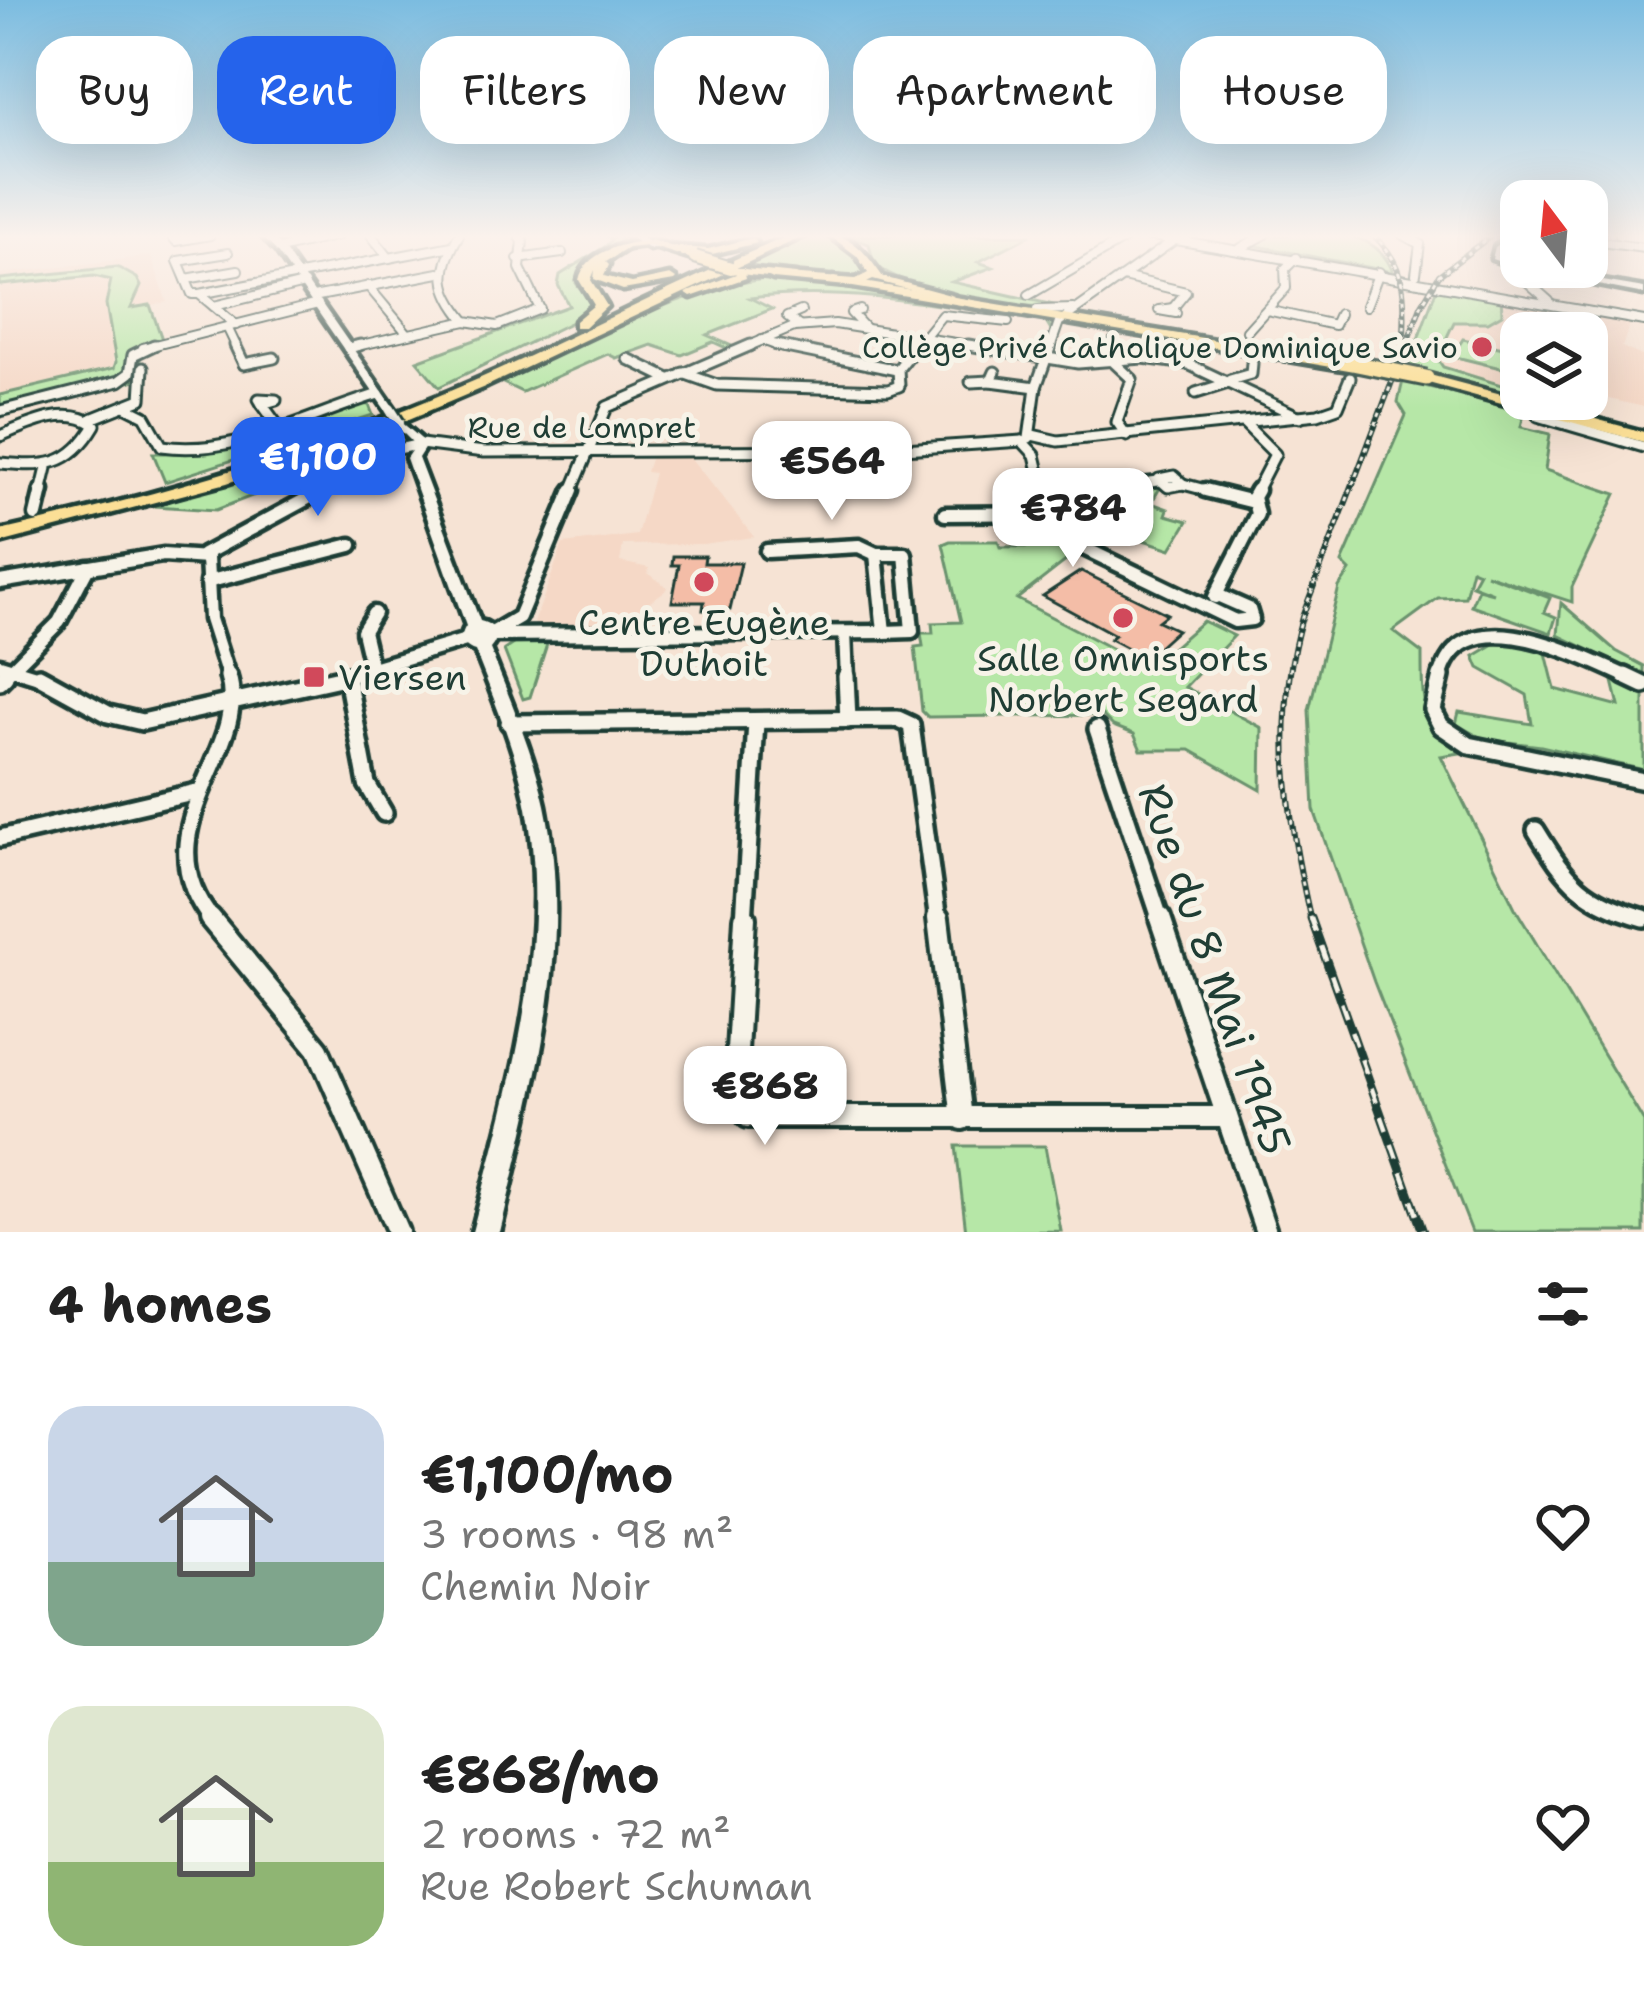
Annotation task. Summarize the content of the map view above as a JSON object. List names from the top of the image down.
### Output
{
  "streets": {
    "street": ["Rue de Lompret", "Rue du 8 Mai 1945"]
  },
  "places": {
    "other": ["Collège Privé Catholique Dominique Savio", "Centre Eugène Duthoit", "Salle Omnisports Norbert Segard"],
    "transit": ["Viersen"]
  },
  "north": "top",
  "page": {
    "chip": [
      "Buy",
      "Rent",
      "Filters",
      "New",
      "Apartment",
      "House"
    ],
    "price": [
      "€1,100",
      "€564",
      "€784",
      "€868"
    ],
    "heading": "4 homes",
    "list": [
      {
        "name": "€1,100/mo",
        "note": "3 rooms · 98 m² · Chemin Noir"
      },
      {
        "name": "€868/mo",
        "note": "2 rooms · 72 m² · Rue Robert Schuman"
      }
    ]
  }
}
